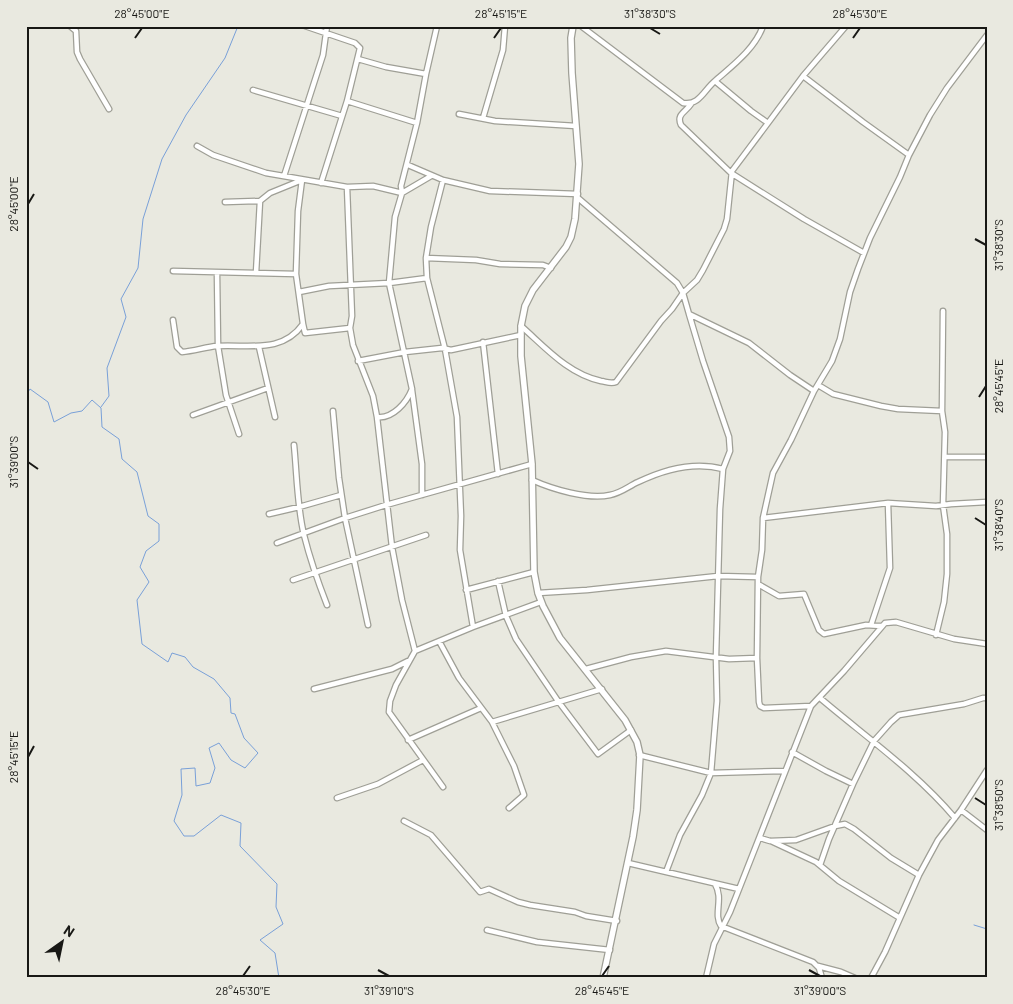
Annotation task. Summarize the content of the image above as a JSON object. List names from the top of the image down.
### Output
{
  "north": "top right",
  "coordinates": [
    "28°45'00\"E",
    "28°45'15\"E",
    "31°38'30\"S",
    "28°45'30\"E",
    "28°45'45\"E",
    "31°39'00\"S",
    "31°38'40\"S",
    "31°38'50\"S",
    "31°39'10\"S"
  ]
}
